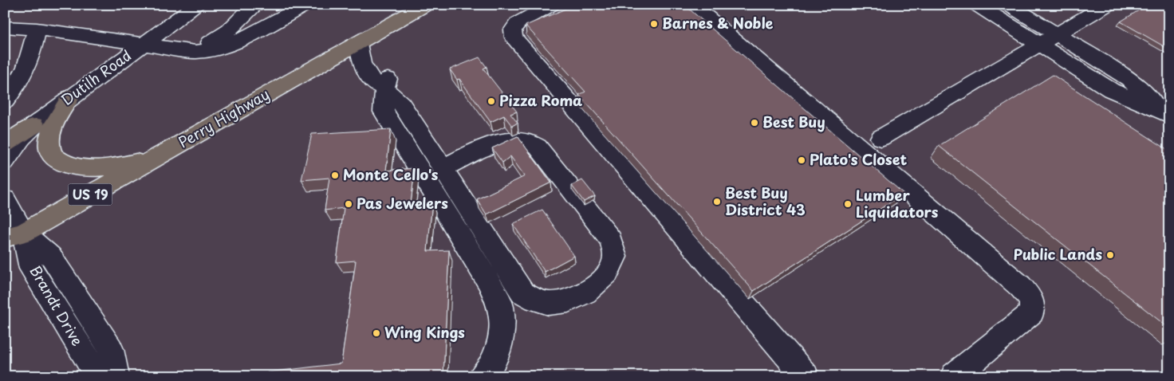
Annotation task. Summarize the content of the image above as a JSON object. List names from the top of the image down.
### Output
{
  "streets": {
    "main road": ["Perry Highway", "US 19"],
    "street": ["Dutilh Road", "Brandt Drive"]
  },
  "crossings": [
    ["Perry Highway", "Brandt Drive"]
  ],
  "places": [
    "Barnes & Noble",
    "Pizza Roma",
    "Best Buy",
    "Plato's Closet",
    "Monte Cello's",
    "Best Buy District 43",
    "Pas Jewelers",
    "Lumber Liquidators",
    "Public Lands",
    "Wing Kings"
  ]
}
